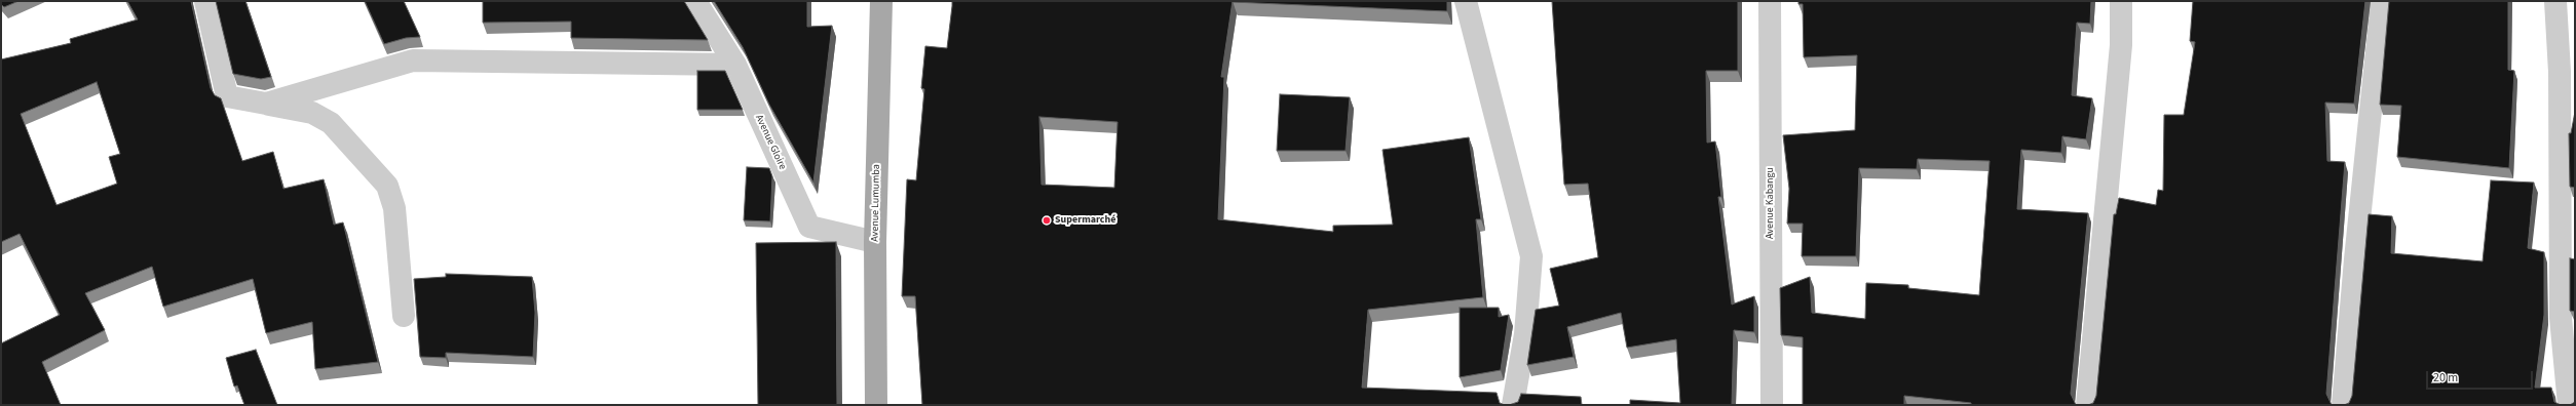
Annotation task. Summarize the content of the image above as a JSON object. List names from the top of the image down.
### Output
{
  "streets": {
    "main road": ["Avenue Lumumba"],
    "street": ["Avenue Gloire", "Avenue Kabangu"]
  },
  "crossings": [
    ["Avenue Gloire", "Avenue Lumumba"]
  ],
  "places": ["Supermarché"],
  "scale_bar": "20 m"
}
